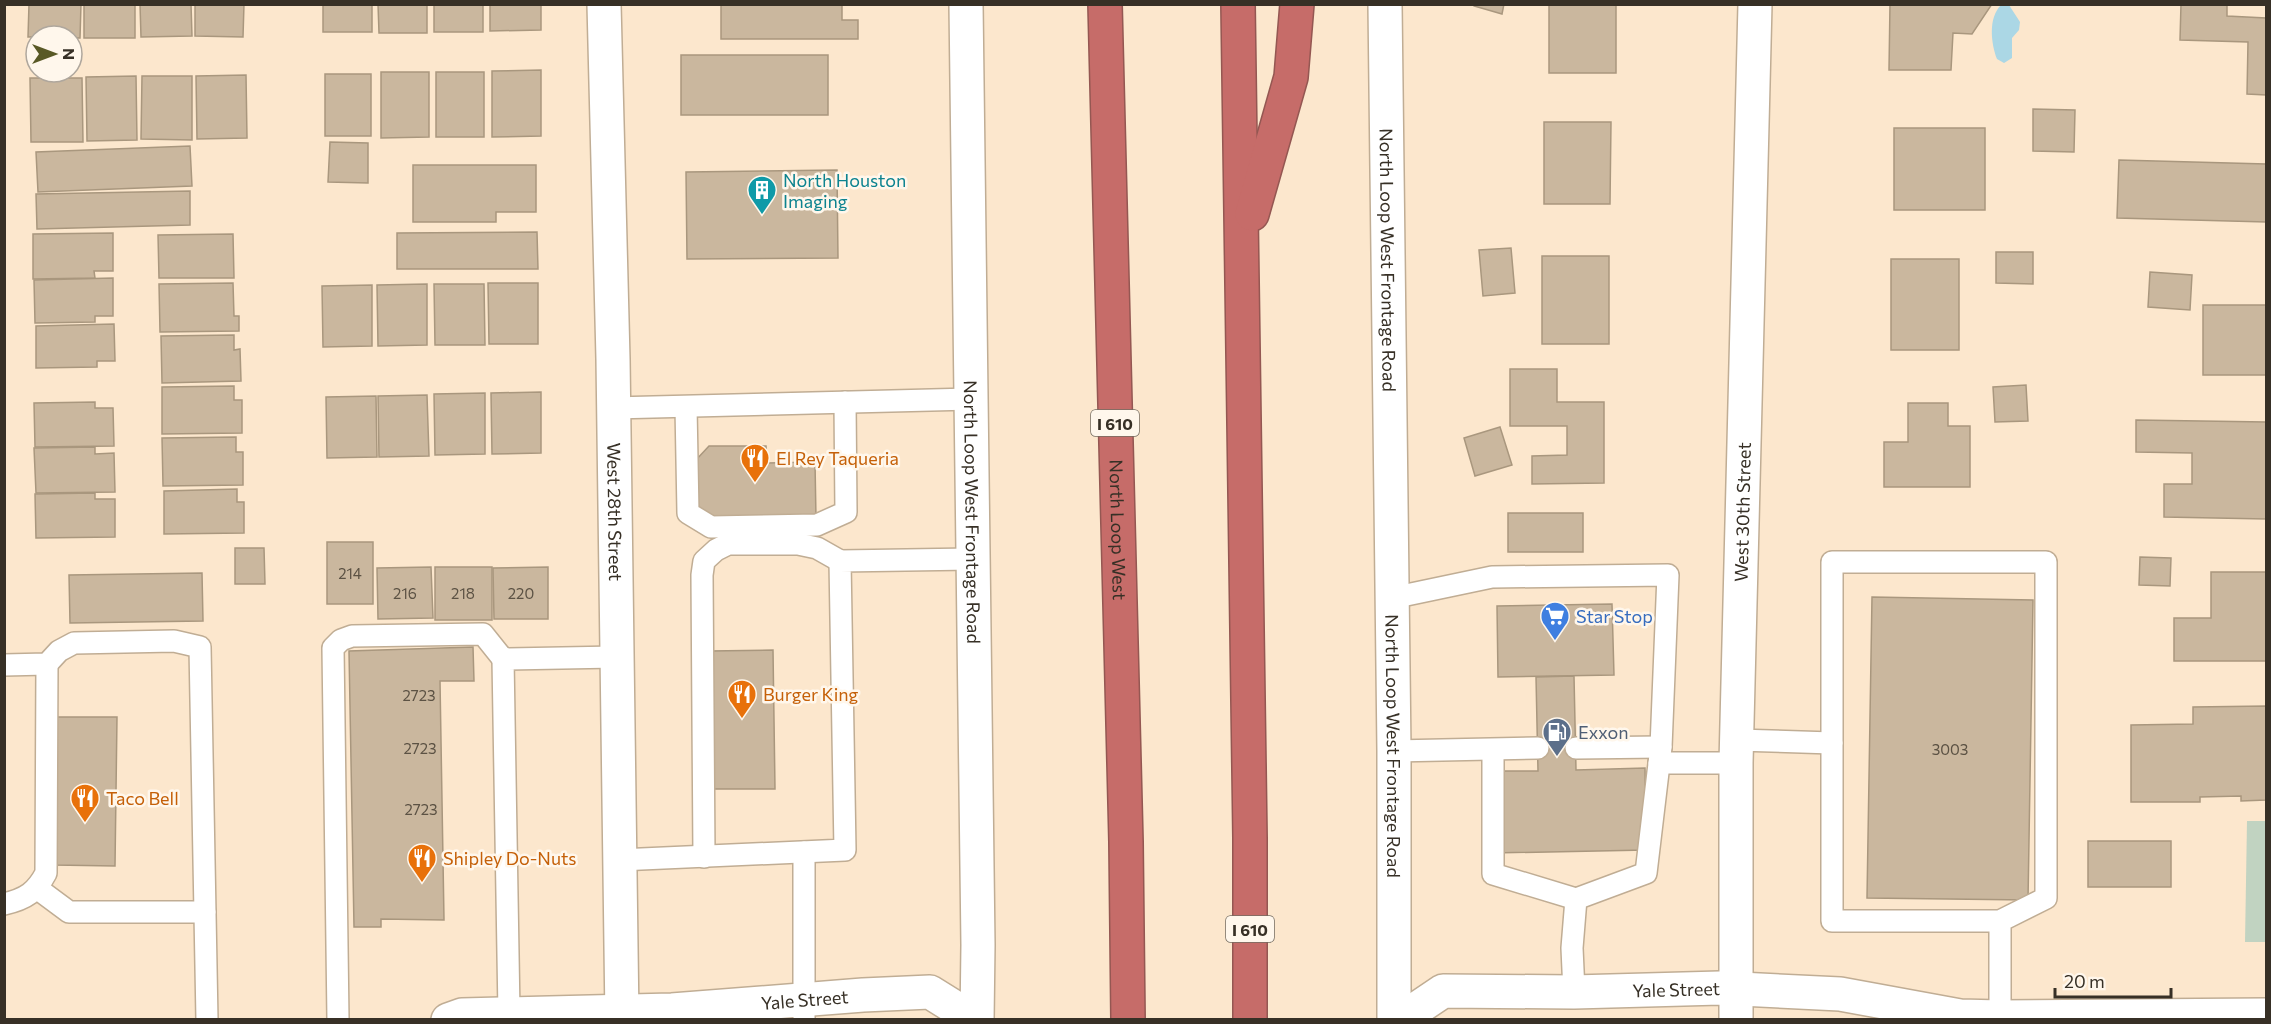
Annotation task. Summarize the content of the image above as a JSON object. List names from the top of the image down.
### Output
{
  "streets": {
    "highway": ["I 610", "North Loop West"],
    "main road": [
      "North Loop West Frontage Road",
      "West 28th Street",
      "West 30th Street",
      "Yale Street"
    ]
  },
  "crossings": [
    ["North Loop West Frontage Road", "Yale Street"],
    ["West 28th Street", "Yale Street"],
    ["West 30th Street", "Yale Street"]
  ],
  "places": {
    "building": ["North Houston Imaging"],
    "restaurant": [
      "El Rey Taqueria",
      "Burger King",
      "Taco Bell",
      "Shipley Do-Nuts"
    ],
    "supermarket": ["Star Stop"],
    "fuel station": ["Exxon"]
  },
  "house_numbers": [
    "214",
    "216",
    "218",
    "220",
    "2723",
    "2723",
    "3003",
    "2723"
  ],
  "scale_bar": "20 m",
  "north": "right"
}
